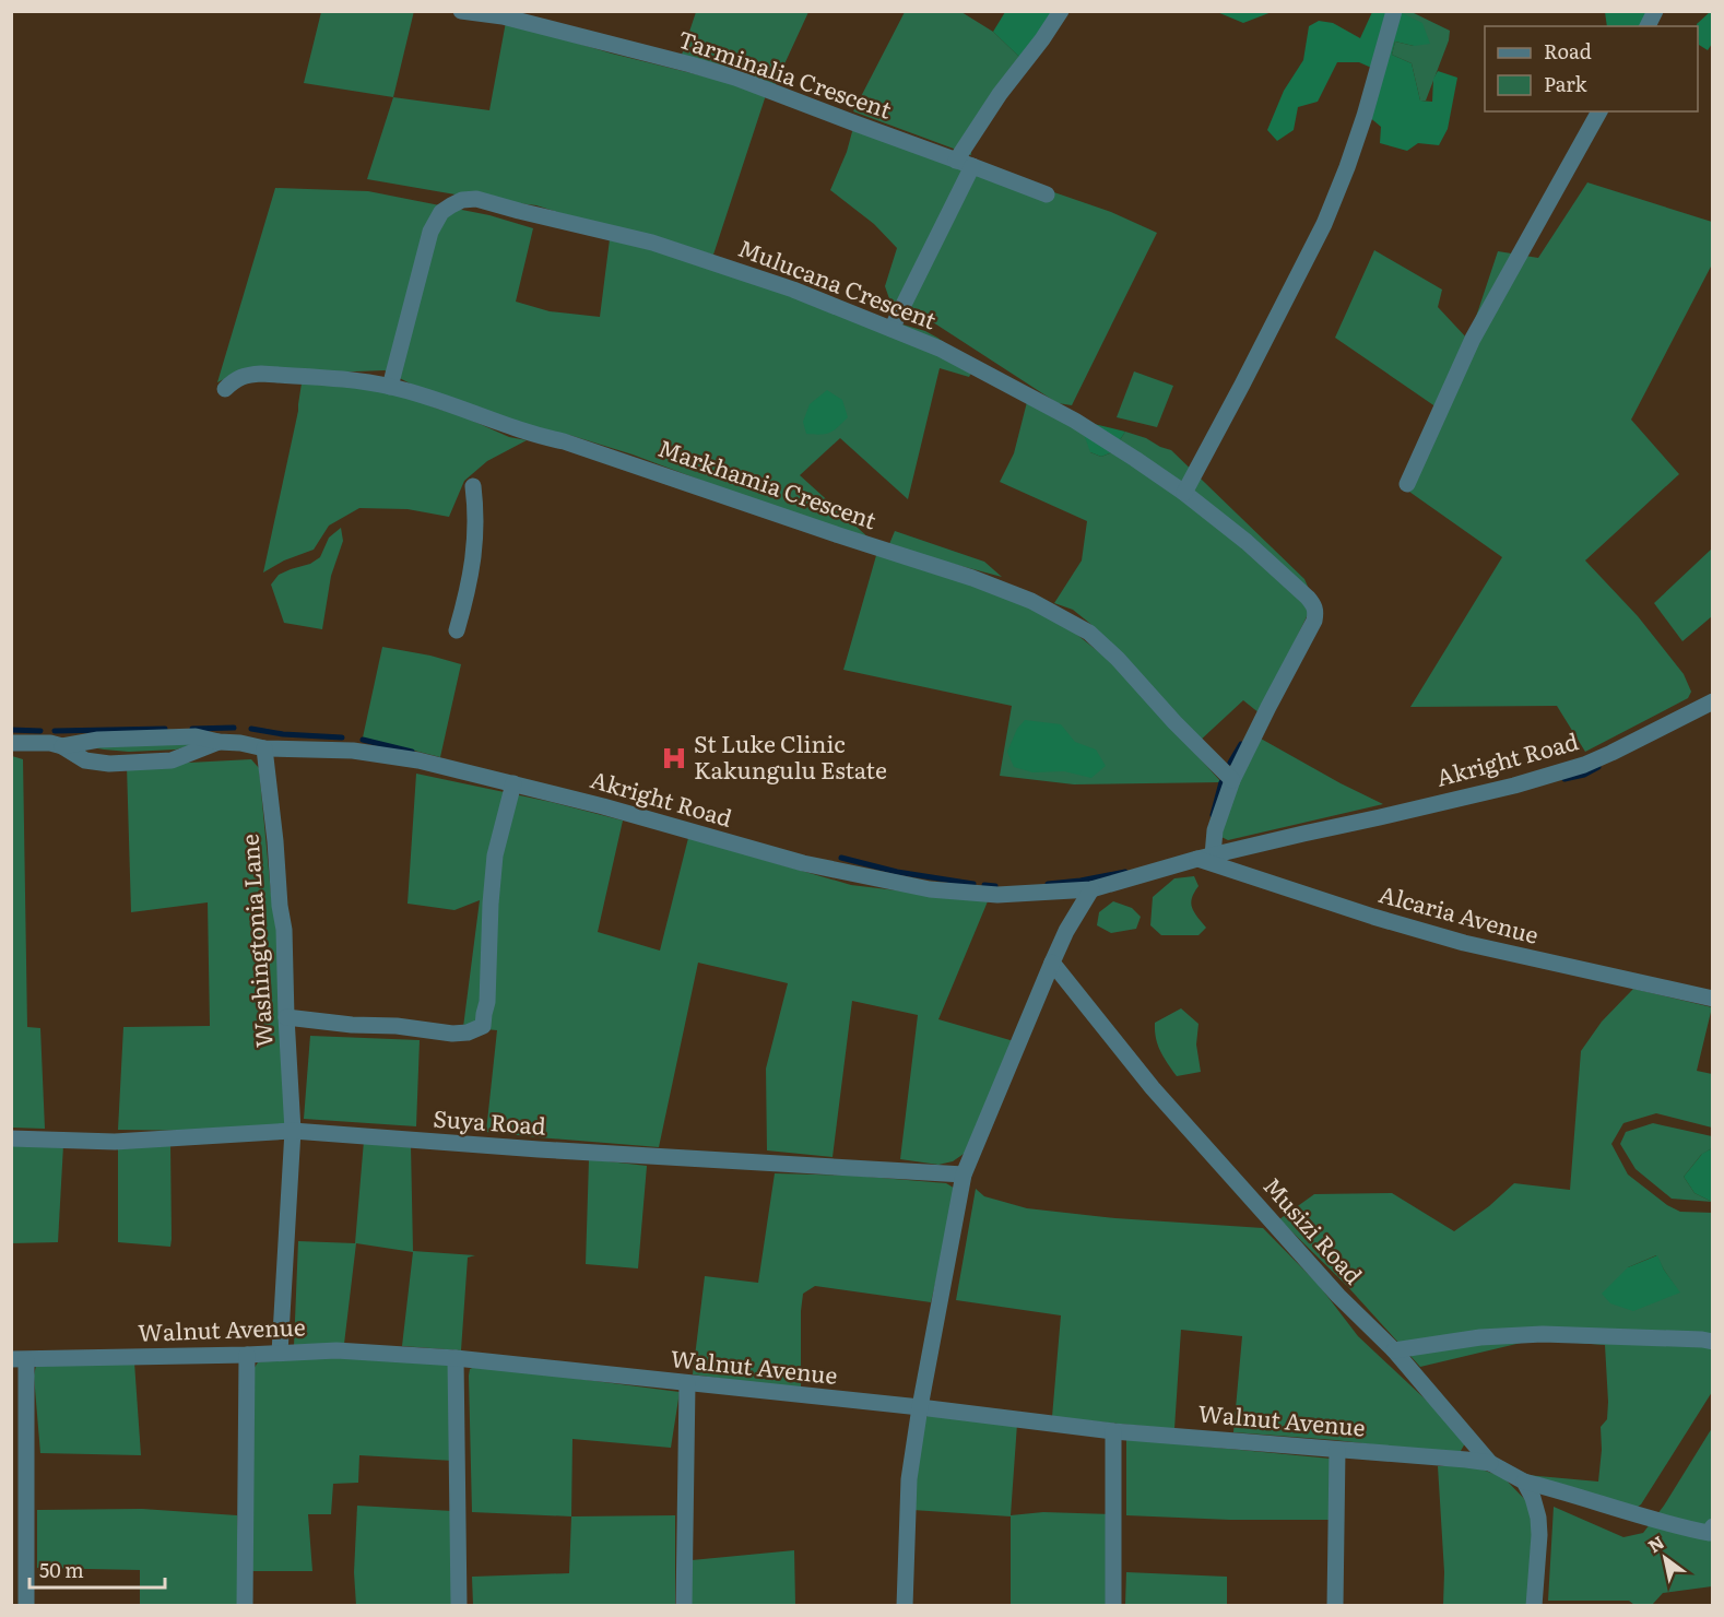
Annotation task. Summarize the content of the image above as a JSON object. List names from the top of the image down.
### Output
{
  "streets": {
    "street": [
      "Tarminalia Crescent",
      "Mulucana Crescent",
      "Markhamia Crescent",
      "Akright Road",
      "Alcaria Avenue",
      "Washingtonia Lane",
      "Suya Road",
      "Musizi Road",
      "Walnut Avenue"
    ]
  },
  "crossings": [
    ["Mulucana Crescent", "Markhamia Crescent"],
    ["Akright Road", "Alcaria Avenue"],
    ["Akright Road", "Washingtonia Lane"],
    ["Washingtonia Lane", "Suya Road"],
    ["Washingtonia Lane", "Walnut Avenue"],
    ["Musizi Road", "Walnut Avenue"]
  ],
  "places": {
    "hospital": ["St Luke Clinic Kakungulu Estate"]
  },
  "legend": ["Road", "Park"],
  "scale_bar": "50 m",
  "north": "top left"
}
